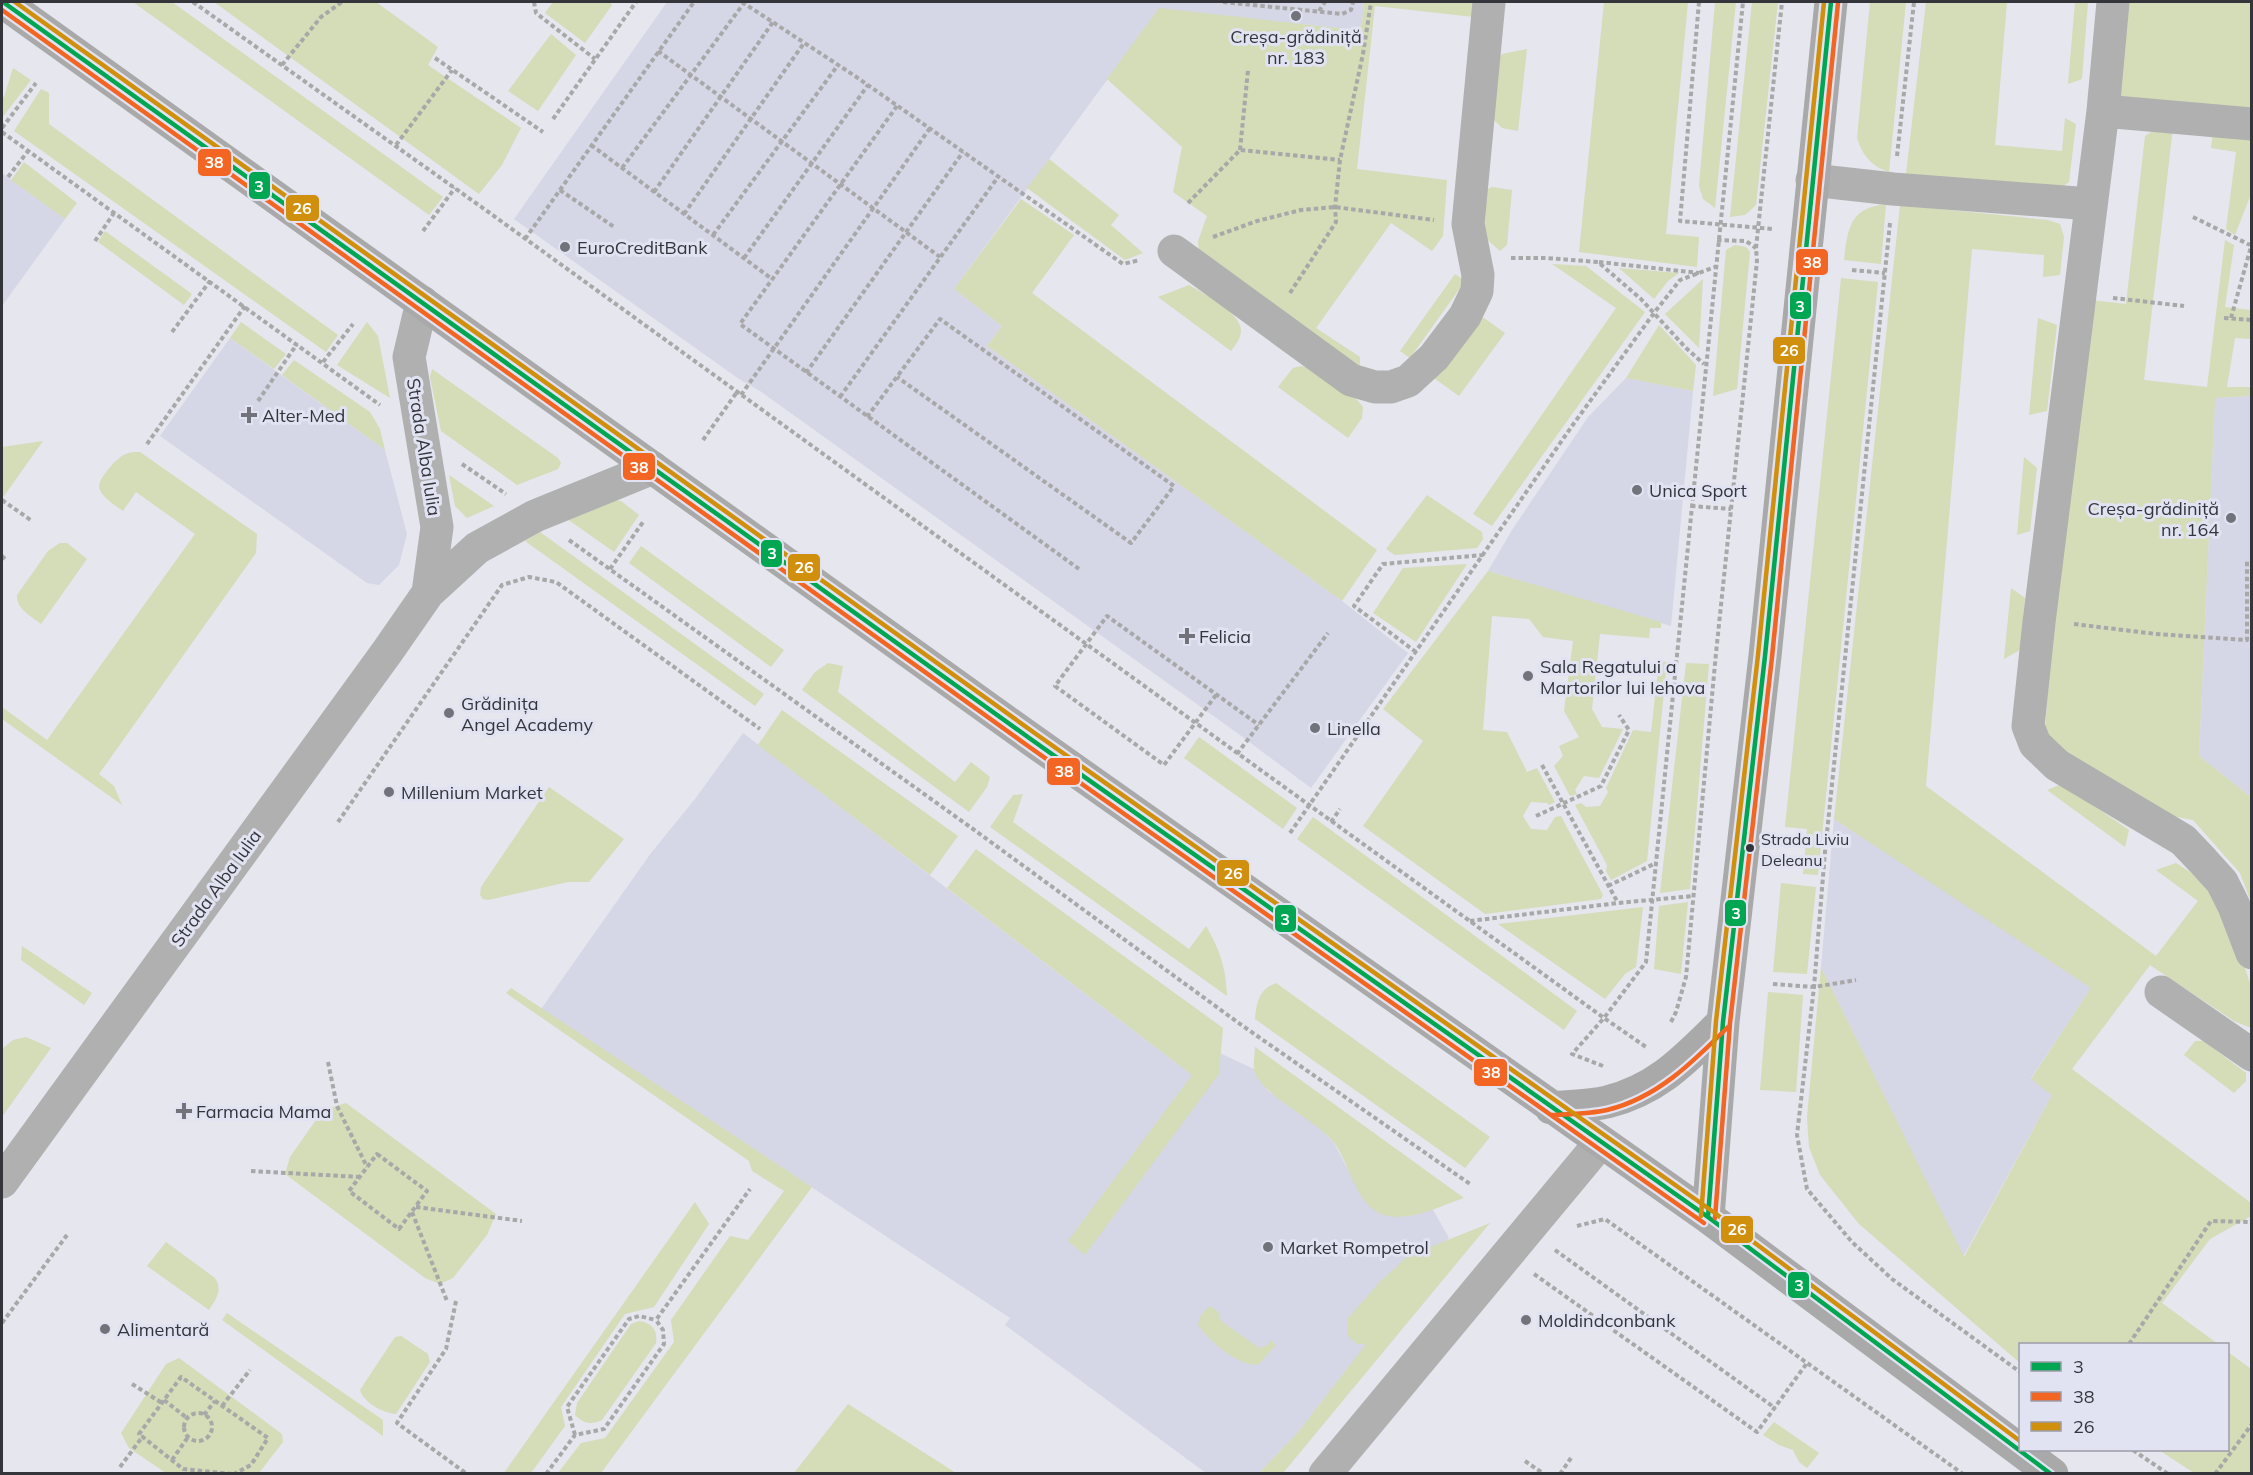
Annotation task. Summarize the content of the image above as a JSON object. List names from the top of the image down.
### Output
{
  "streets": {
    "street": ["Strada Alba Iulia"]
  },
  "places": {
    "other": [
      "Creșa-grădiniță nr. 183",
      "EuroCreditBank",
      "Unica Sport",
      "Creșa-grădiniță nr. 164",
      "Sala Regatului a Martorilor lui Iehova",
      "Grădinița Angel Academy",
      "Linella",
      "Millenium Market",
      "Strada Liviu Deleanu",
      "Market Rompetrol",
      "Moldindconbank",
      "Alimentară"
    ],
    "health": ["Alter-Med", "Felicia", "Farmacia Mama"]
  },
  "lines": ["transit line 3", "transit line 26", "transit line 38"],
  "legend": ["3", "38", "26"]
}
